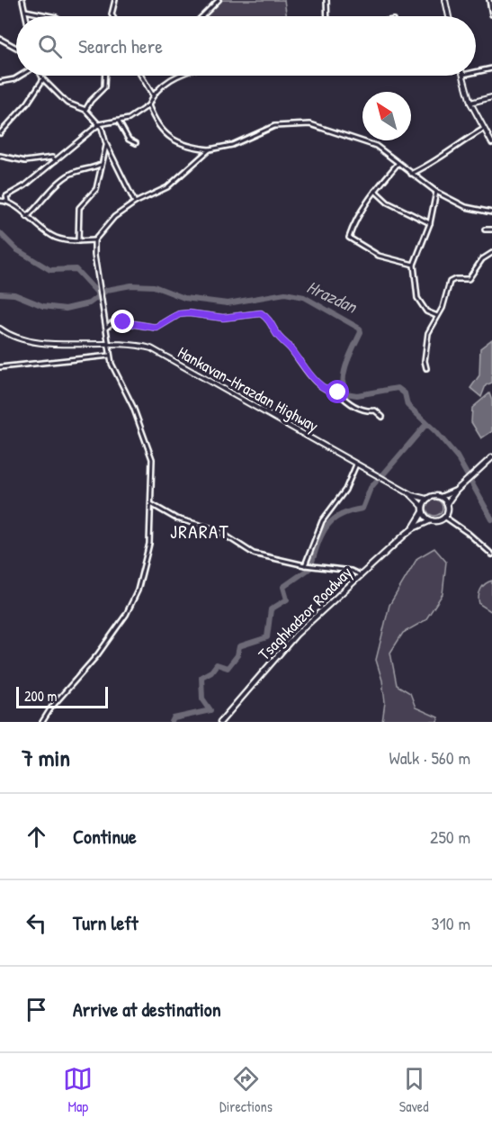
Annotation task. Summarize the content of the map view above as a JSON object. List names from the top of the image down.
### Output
{
  "streets": {
    "main road": ["Hankavan-Hrazdan Highway", "Tsaghkadzor Roadway"]
  },
  "crossings": [
    ["Hankavan-Hrazdan Highway", "Tsaghkadzor Roadway"]
  ],
  "districts": ["JRARAT"],
  "water": ["Hrazdan"],
  "scale_bar": "200 m",
  "north": "top left",
  "page": {
    "search": "Search here",
    "scale": "200 m",
    "heading": ["7 min", "Walk · 560 m"],
    "list": [
      ["Continue", "250 m"],
      ["Turn left", "310 m"],
      "Arrive at destination"
    ],
    "nav": ["Map", "Directions", "Saved"]
  }
}
